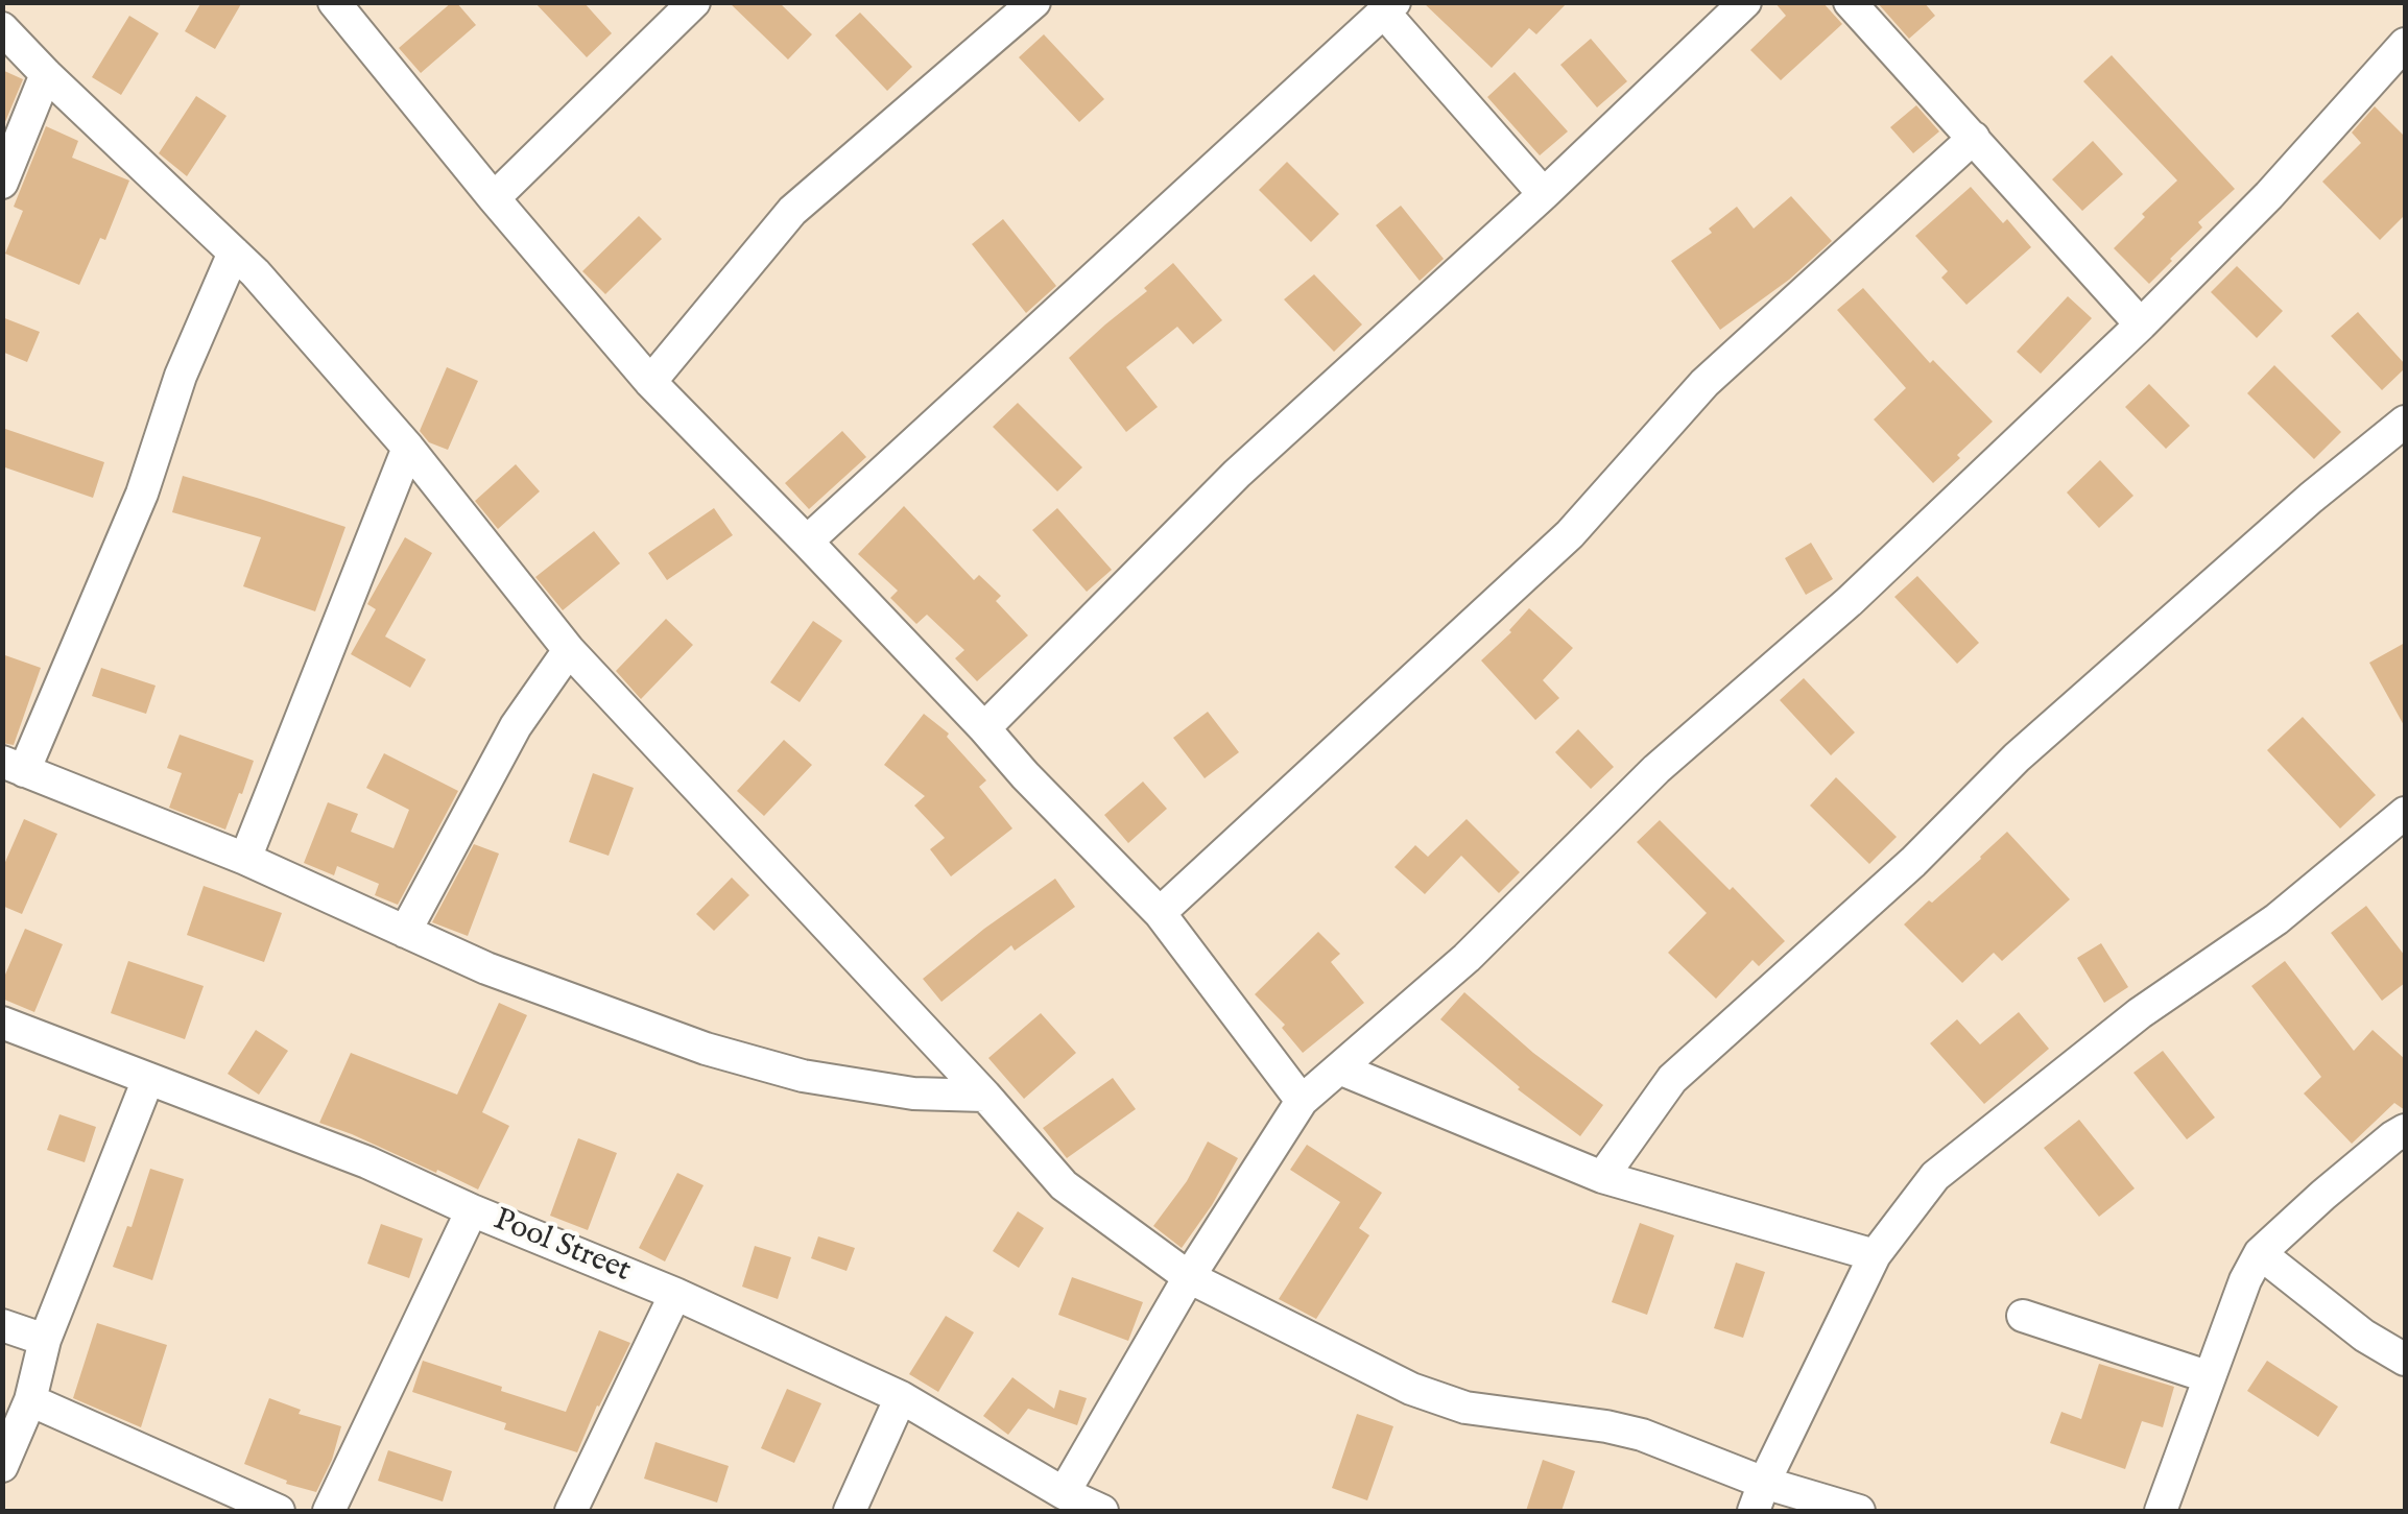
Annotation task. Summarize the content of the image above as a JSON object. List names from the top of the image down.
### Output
{
  "streets": {
    "street": ["Pool Street"]
  }
}
